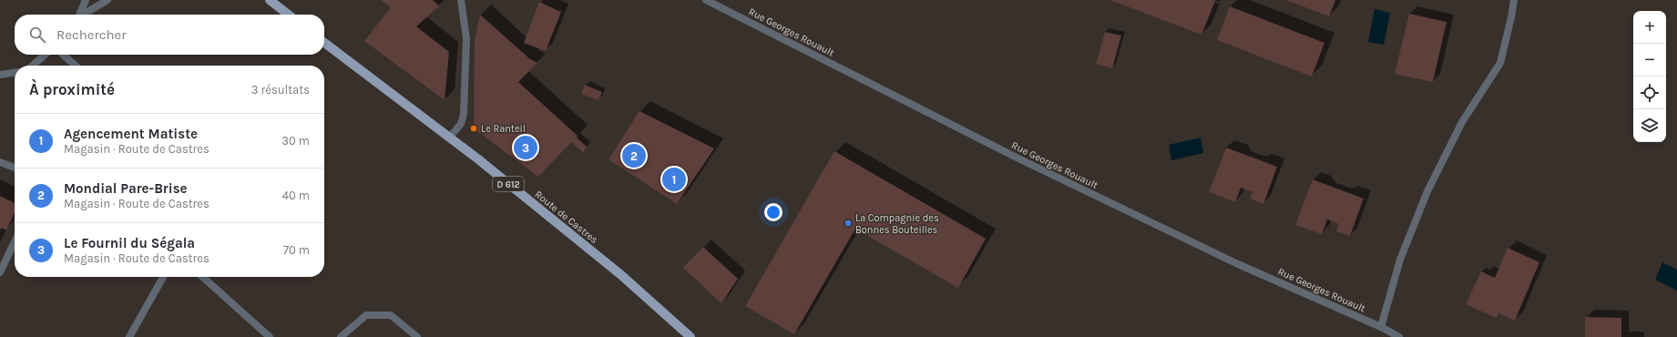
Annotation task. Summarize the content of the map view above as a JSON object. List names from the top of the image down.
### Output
{
  "streets": {
    "main road": ["D 612", "Route de Castres"],
    "street": ["Rue Georges Rouault"]
  },
  "places": ["Le Ranteil", "La Compagnie des Bonnes Bouteilles"],
  "page": {
    "map_buttons": ["+", "−"],
    "search": "Rechercher",
    "heading": ["À proximité", "3 résultats"],
    "list": [
      {
        "mark": "1",
        "name": "Agencement Matiste",
        "note": "Magasin · Route de Castres",
        "value": "30 m"
      },
      {
        "mark": "2",
        "name": "Mondial Pare-Brise",
        "note": "Magasin · Route de Castres",
        "value": "40 m"
      },
      {
        "mark": "3",
        "name": "Le Fournil du Ségala",
        "note": "Magasin · Route de Castres",
        "value": "70 m"
      }
    ],
    "pins": ["3", "2", "1"]
  }
}
